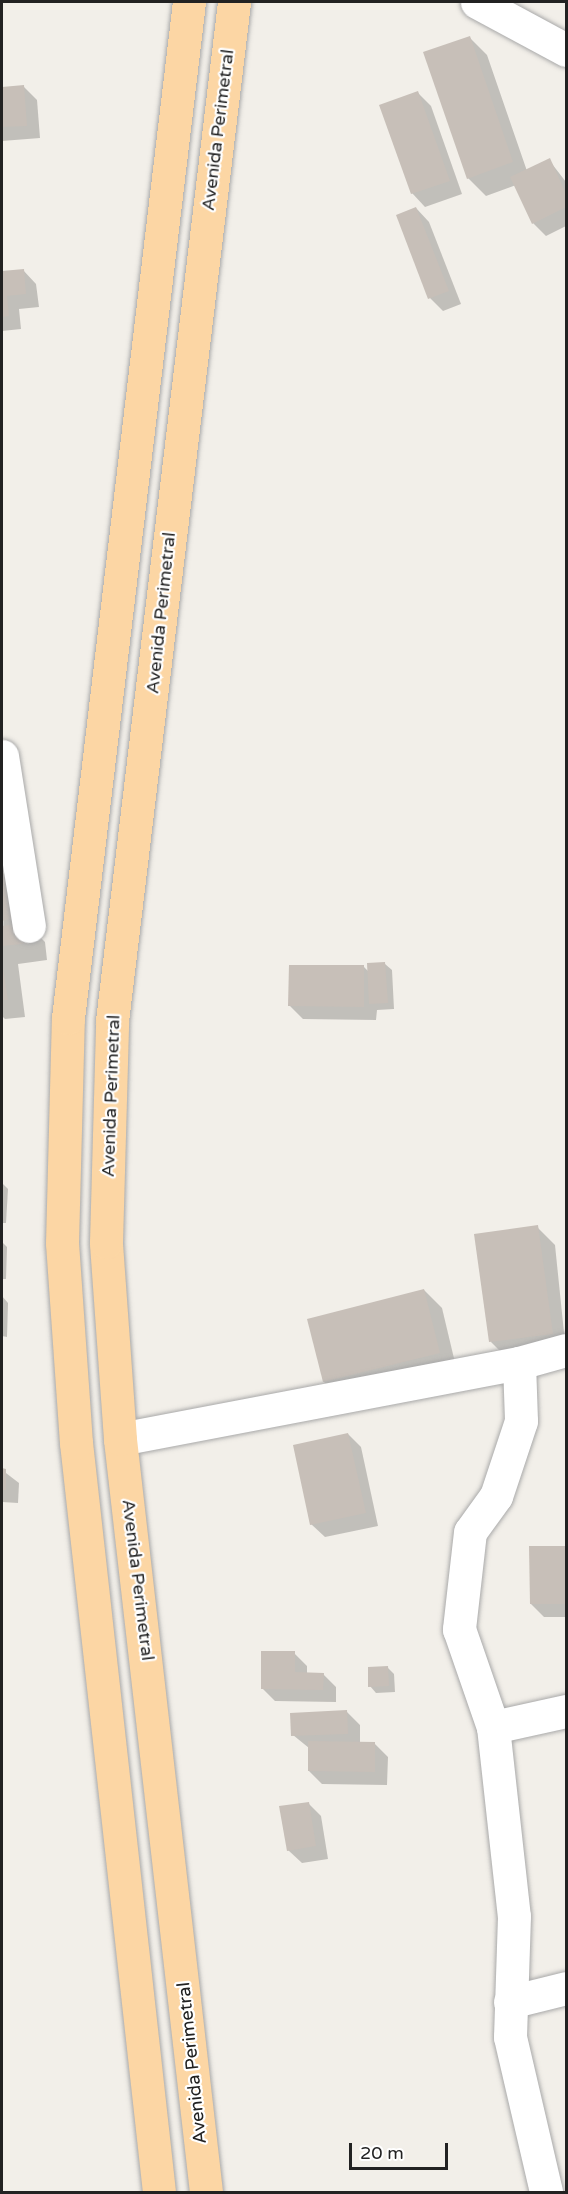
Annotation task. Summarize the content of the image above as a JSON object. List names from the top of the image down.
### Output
{
  "streets": {
    "main road": ["Avenida Perimetral"]
  },
  "scale_bar": "20 m"
}
